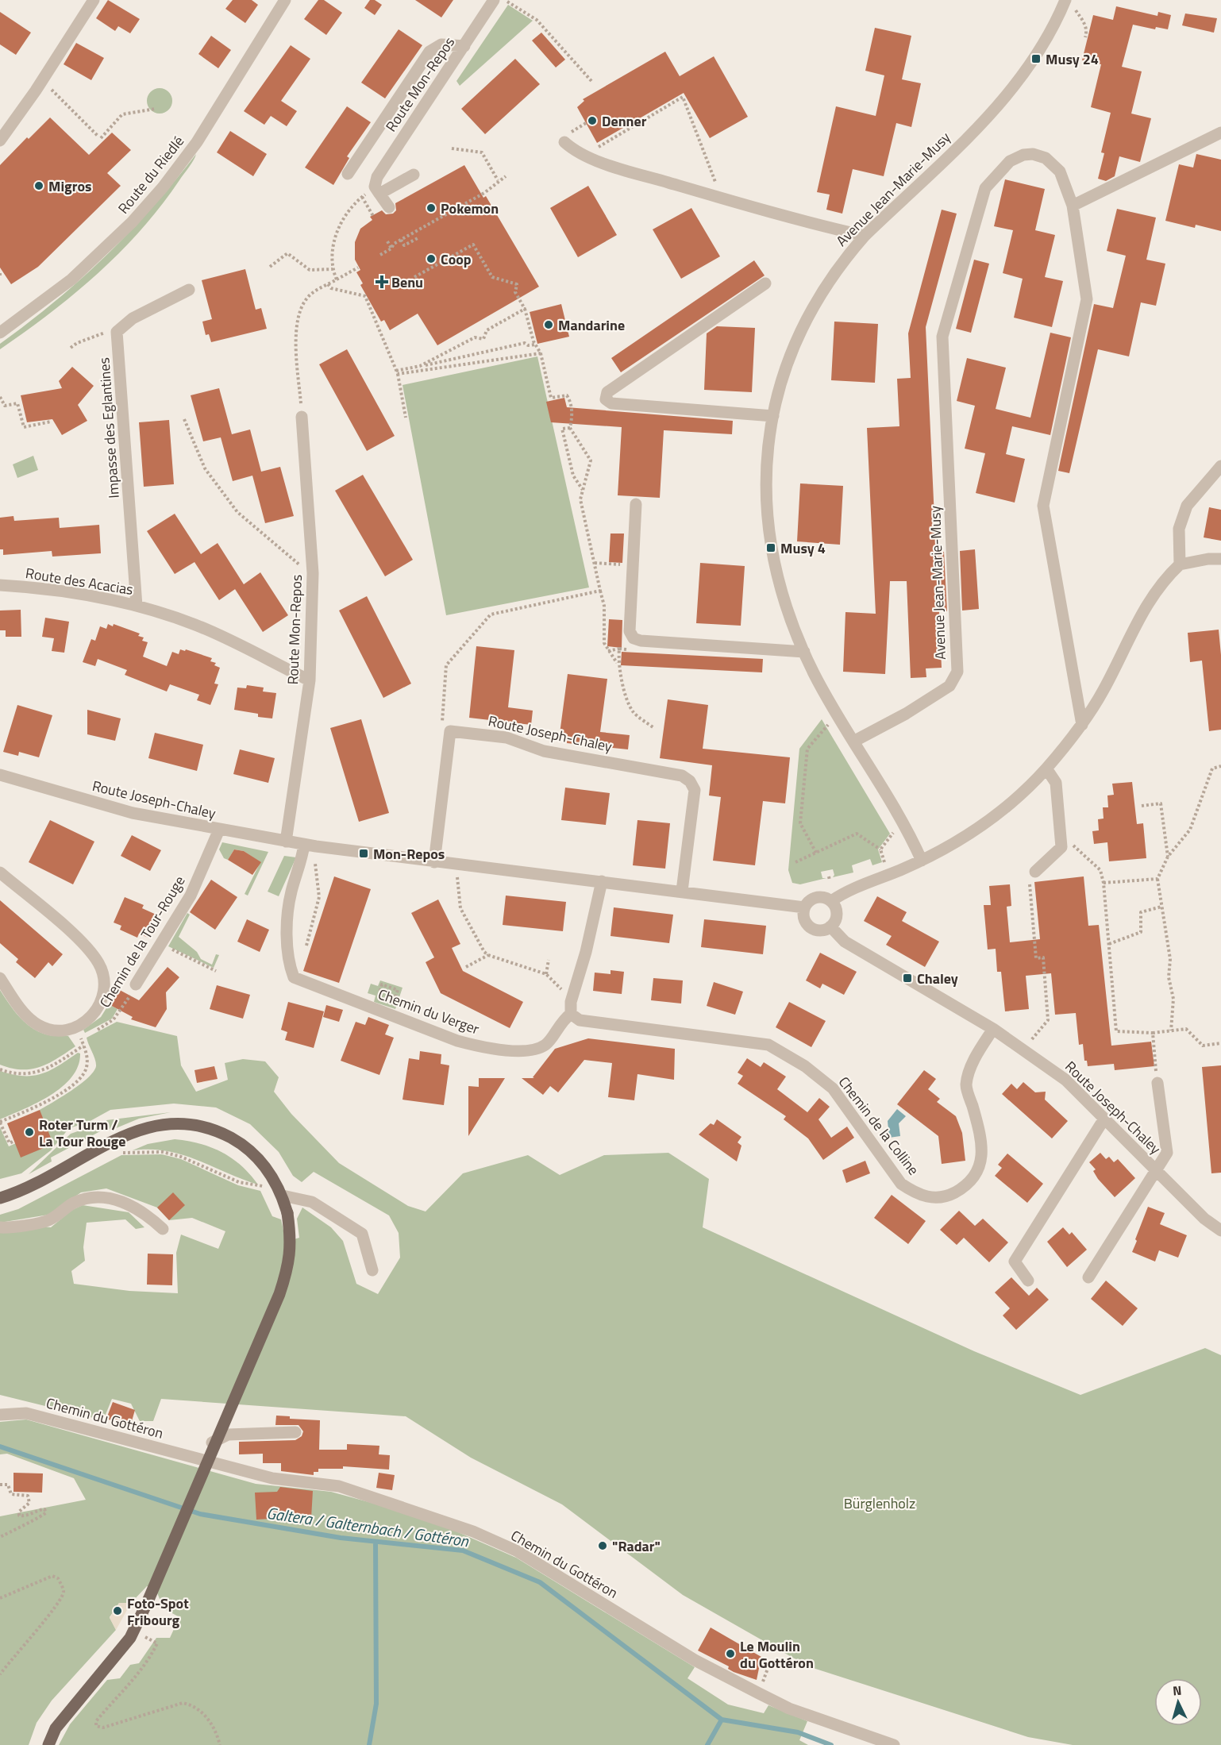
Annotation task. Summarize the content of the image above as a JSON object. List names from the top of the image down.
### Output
{
  "streets": {
    "street": [
      "Route Mon-Repos",
      "Route du Riedlé",
      "Avenue Jean-Marie-Musy",
      "Impasse des Eglantines",
      "Route des Acacias",
      "Route Joseph-Chaley",
      "Chemin de la Tour-Rouge",
      "Chemin du Verger",
      "Chemin de la Colline",
      "Chemin du Gottéron"
    ]
  },
  "crossings": [
    ["Route Mon-Repos", "Route des Acacias"],
    ["Route Mon-Repos", "Route Joseph-Chaley"],
    ["Impasse des Eglantines", "Route des Acacias"],
    ["Route Joseph-Chaley", "Chemin de la Tour-Rouge"],
    ["Route Joseph-Chaley", "Chemin du Verger"],
    ["Route Joseph-Chaley", "Chemin de la Colline"],
    ["Chemin du Verger", "Chemin de la Colline"]
  ],
  "water": ["Galtera / Galternbach / Gottéron"],
  "parks": ["Bürglenholz"],
  "places": {
    "transit": [
      "Musy 24",
      "Musy 4",
      "Mon-Repos",
      "Chaley"
    ],
    "other": [
      "Denner",
      "Migros",
      "Pokemon",
      "Coop",
      "Mandarine",
      "Roter Turm / La Tour Rouge",
      "\"Radar\"",
      "Foto-Spot Fribourg",
      "Le Moulin du Gottéron"
    ],
    "health": ["Benu"]
  },
  "north": "top"
}
